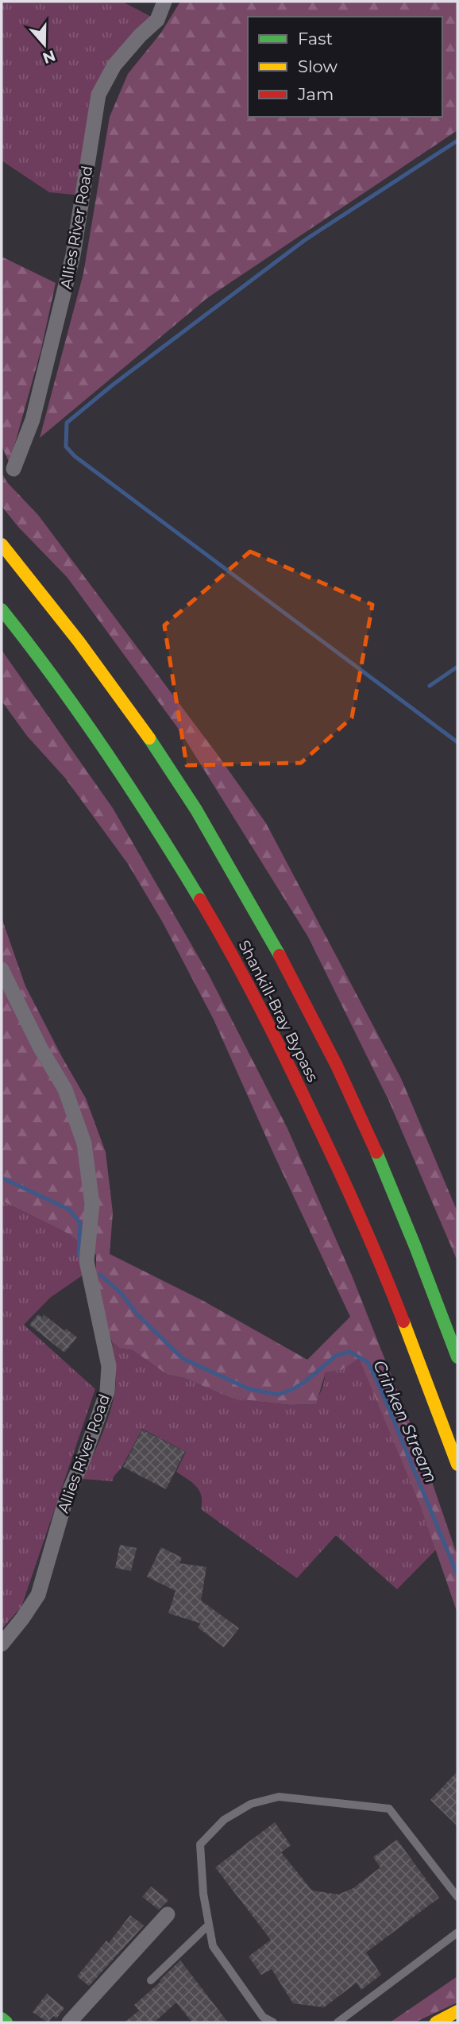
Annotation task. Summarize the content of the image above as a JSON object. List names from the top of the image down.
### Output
{
  "streets": {
    "main road": ["Shankill-Bray Bypass"],
    "street": ["Allies River Road"]
  },
  "water": ["Crinken Stream"],
  "legend": ["Fast", "Slow", "Jam"],
  "north": "bottom"
}
